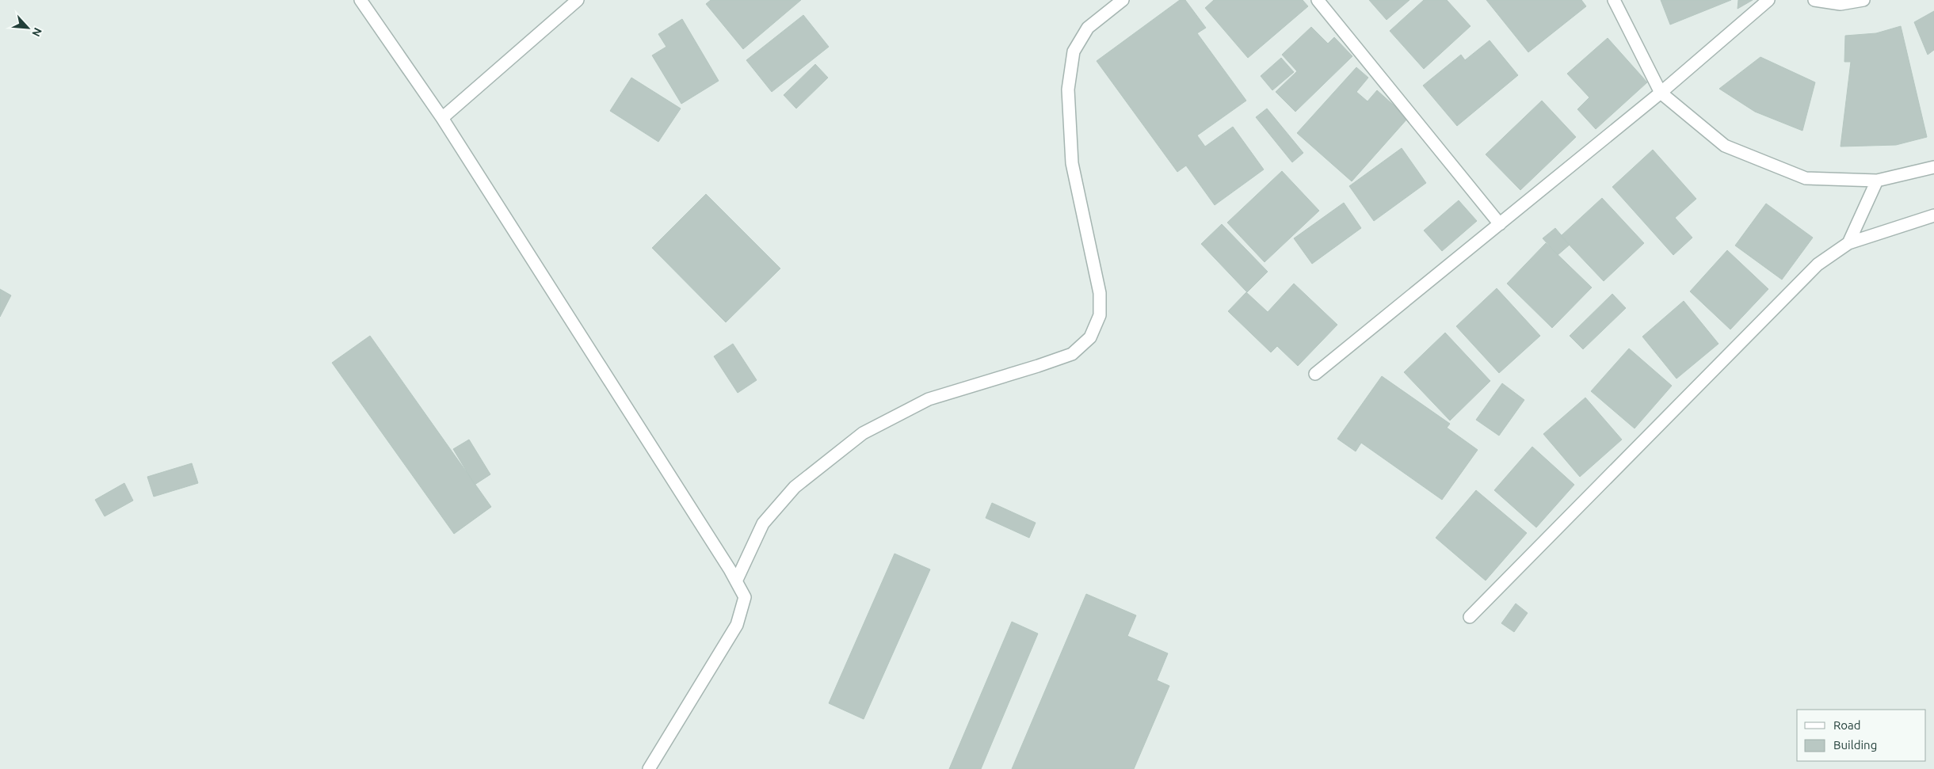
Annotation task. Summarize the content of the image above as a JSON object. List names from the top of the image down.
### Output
{
  "legend": ["Road", "Building"],
  "north": "bottom right"
}
